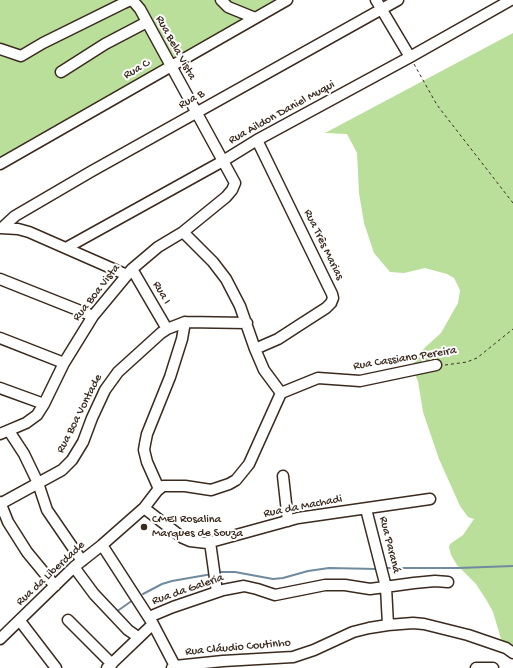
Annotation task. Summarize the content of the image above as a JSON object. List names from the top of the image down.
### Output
{
  "streets": {
    "street": [
      "Rua Bela Vista",
      "Rua C",
      "Rua B",
      "Rua Aildon Daniel Muqui",
      "Rua Três Marias",
      "Rua Boa Vista",
      "Rua I",
      "Rua Cassiano Pereira",
      "Rua Boa Vontade",
      "Rua da Machadi",
      "Rua Paraná",
      "Rua da Liberdade",
      "Rua da Galeria",
      "Rua Cláudio Coutinho"
    ]
  },
  "crossings": [
    ["Rua Bela Vista", "Rua C"],
    ["Rua Bela Vista", "Rua B"],
    ["Rua Bela Vista", "Rua Aildon Daniel Muqui"],
    ["Rua Bela Vista", "Rua Boa Vista"],
    ["Rua Aildon Daniel Muqui", "Rua Três Marias"],
    ["Rua Boa Vista", "Rua I"],
    ["Rua I", "Rua Boa Vontade"],
    ["Rua da Machadi", "Rua Paraná"],
    ["Rua da Machadi", "Rua da Liberdade"],
    ["Rua Paraná", "Rua da Galeria"],
    ["Rua Paraná", "Rua Cláudio Coutinho"],
    ["Rua da Liberdade", "Rua da Galeria"],
    ["Rua da Liberdade", "Rua Cláudio Coutinho"]
  ],
  "places": ["CMEI Rosalina Marques de Souza"]
}
